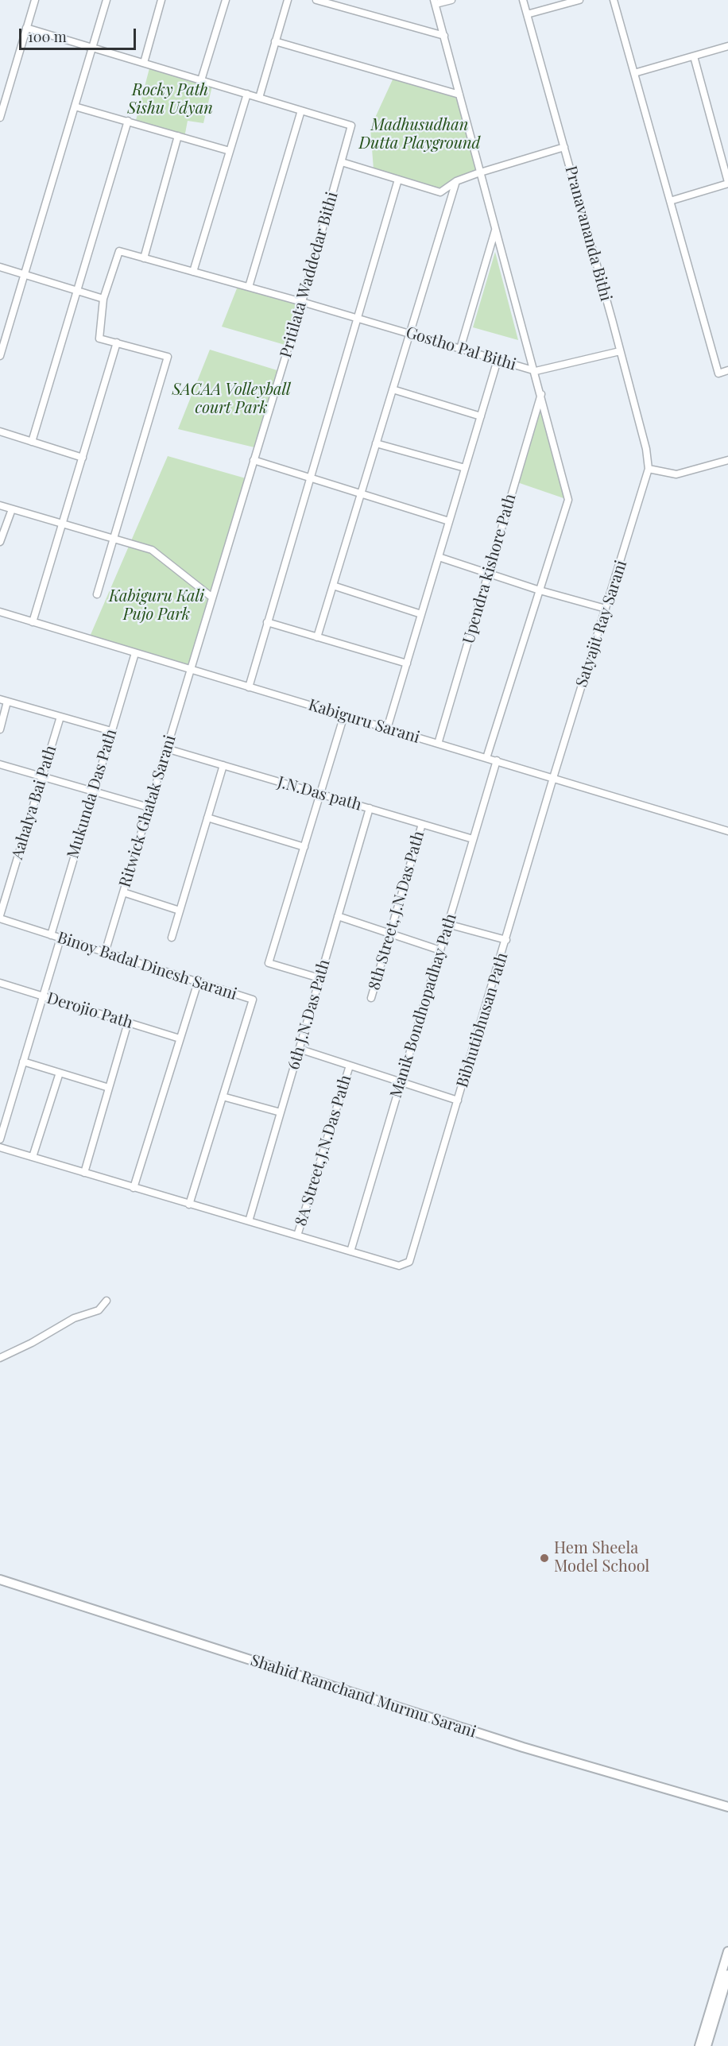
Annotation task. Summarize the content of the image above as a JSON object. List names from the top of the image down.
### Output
{
  "streets": {
    "street": [
      "Pranavananda Bithi",
      "Pritilata Waddedar Bithi",
      "Gostho Pal Bithi",
      "Upendra kishore Path",
      "Satyajit Ray Sarani",
      "Kabiguru Sarani",
      "Mukunda Das Path",
      "J.N.Das path",
      "Aahalya Bai Path",
      "Ritwick Ghatak Sarani",
      "8th Street, J.N.Das Path",
      "Binoy Badal Dinesh Sarani",
      "Manik Bondhopadhay Path",
      "Derojio Path",
      "6th J.N.Das Path",
      "Bibhutibhusan Path",
      "8A Street,J.N.Das Path",
      "Shahid Ramchand Murmu Sarani"
    ]
  },
  "crossings": [
    ["Pranavananda Bithi", "Gostho Pal Bithi"],
    ["Pranavananda Bithi", "Satyajit Ray Sarani"],
    ["Pritilata Waddedar Bithi", "Gostho Pal Bithi"],
    ["Pritilata Waddedar Bithi", "Kabiguru Sarani"],
    ["Pritilata Waddedar Bithi", "Ritwick Ghatak Sarani"],
    ["Upendra kishore Path", "Kabiguru Sarani"],
    ["Satyajit Ray Sarani", "Kabiguru Sarani"],
    ["Satyajit Ray Sarani", "Bibhutibhusan Path"],
    ["Kabiguru Sarani", "Mukunda Das Path"],
    ["Kabiguru Sarani", "Ritwick Ghatak Sarani"],
    ["Kabiguru Sarani", "Manik Bondhopadhay Path"],
    ["Kabiguru Sarani", "Bibhutibhusan Path"],
    ["Mukunda Das Path", "Binoy Badal Dinesh Sarani"],
    ["J.N.Das path", "Ritwick Ghatak Sarani"],
    ["J.N.Das path", "8th Street, J.N.Das Path"],
    ["J.N.Das path", "Manik Bondhopadhay Path"],
    ["J.N.Das path", "6th J.N.Das Path"],
    ["Aahalya Bai Path", "Binoy Badal Dinesh Sarani"],
    ["Ritwick Ghatak Sarani", "Binoy Badal Dinesh Sarani"],
    ["Manik Bondhopadhay Path", "Bibhutibhusan Path"]
  ],
  "parks": [
    "Rocky Path Sishu Udyan",
    "Madhusudhan Dutta Playground",
    "SACAA Volleyball court Park",
    "Kabiguru Kali Pujo Park"
  ],
  "places": ["Hem Sheela Model School"],
  "scale_bar": "100 m"
}
